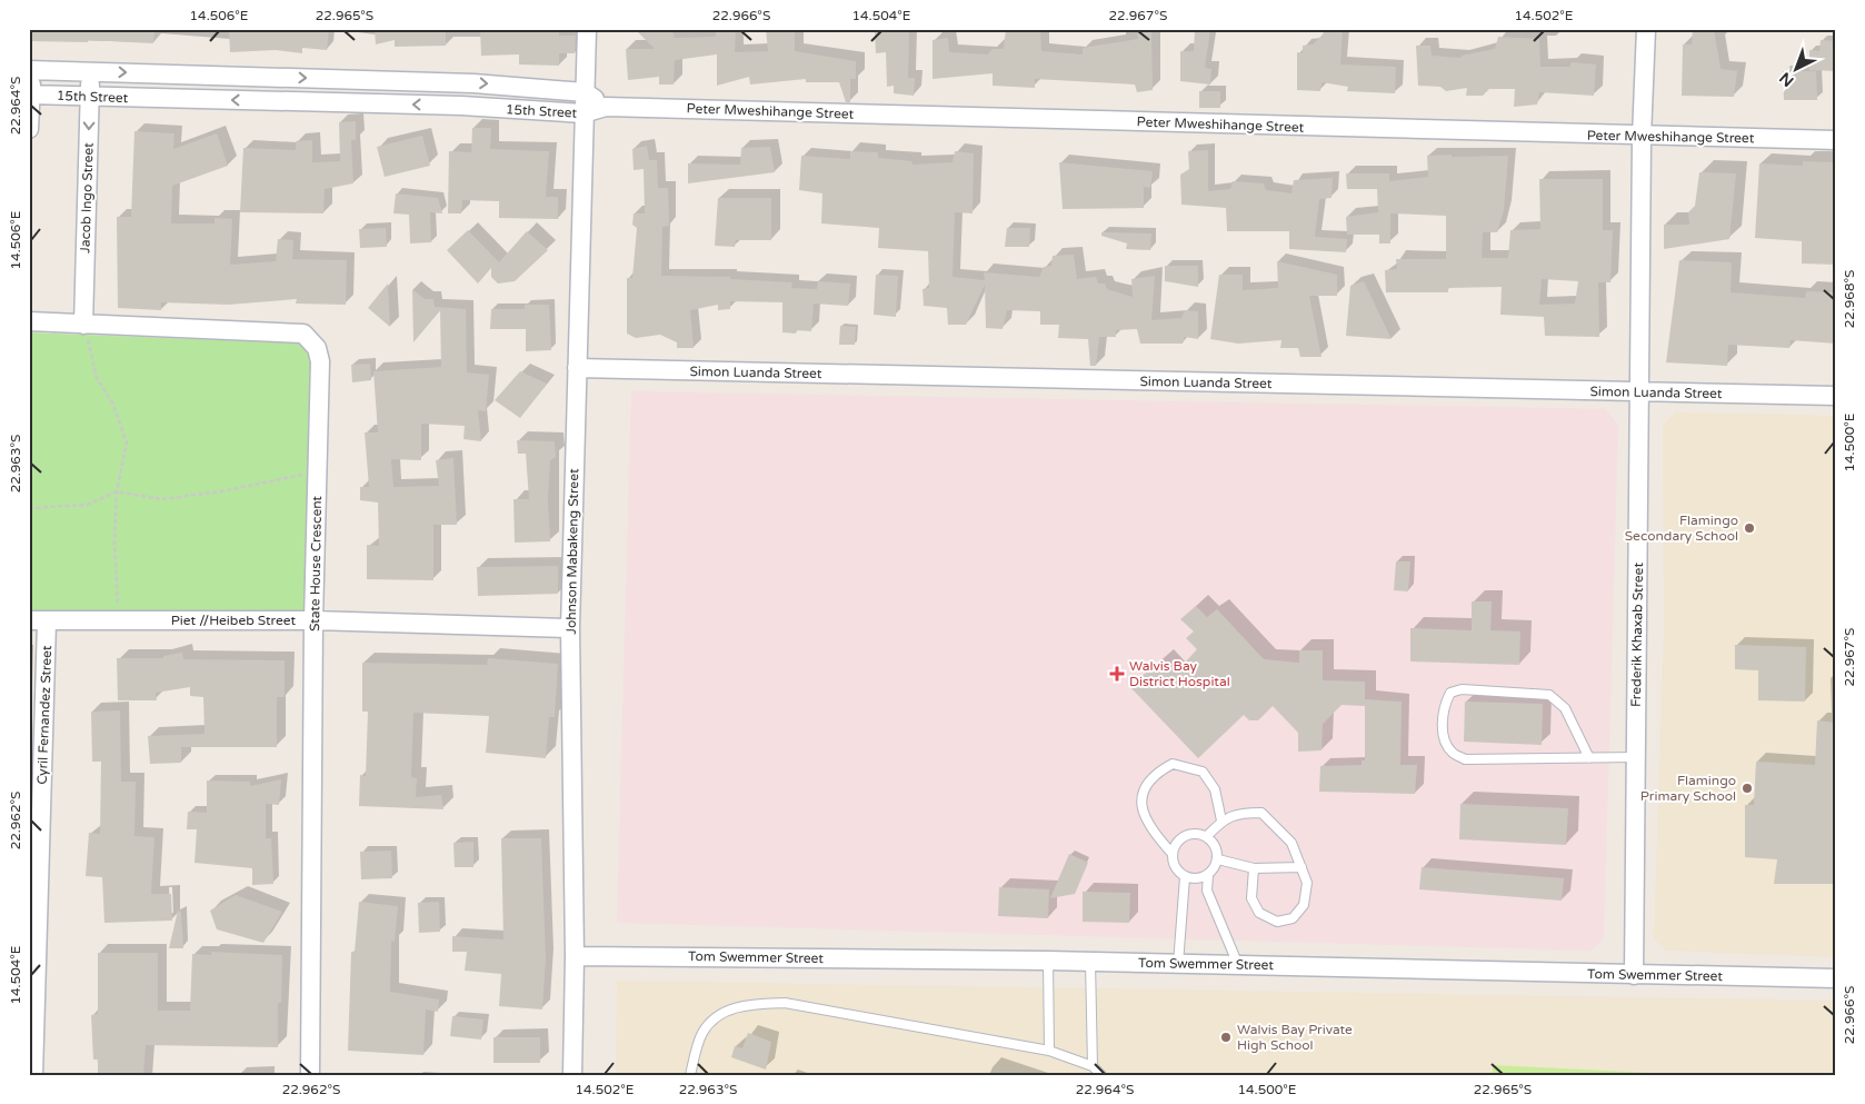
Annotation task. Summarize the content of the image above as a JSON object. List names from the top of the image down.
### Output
{
  "streets": {
    "street": [
      "15th Street",
      "Peter Mweshihange Street",
      "Jacob Ingo Street",
      "Simon Luanda Street",
      "Johnson Mabakeng Street",
      "State House Crescent",
      "Piet //Heibeb Street",
      "Frederik Khaxab Street",
      "Cyril Fernandez Street",
      "Tom Swemmer Street"
    ]
  },
  "crossings": [
    ["15th Street", "Peter Mweshihange Street"],
    ["15th Street", "Jacob Ingo Street"],
    ["15th Street", "Johnson Mabakeng Street"],
    ["Peter Mweshihange Street", "Frederik Khaxab Street"],
    ["Jacob Ingo Street", "State House Crescent"],
    ["Simon Luanda Street", "Johnson Mabakeng Street"],
    ["Simon Luanda Street", "Frederik Khaxab Street"],
    ["Johnson Mabakeng Street", "Piet //Heibeb Street"],
    ["Johnson Mabakeng Street", "Tom Swemmer Street"],
    ["State House Crescent", "Piet //Heibeb Street"],
    ["Piet //Heibeb Street", "Cyril Fernandez Street"],
    ["Frederik Khaxab Street", "Tom Swemmer Street"]
  ],
  "one_way": ["Jacob Ingo Street"],
  "places": {
    "other": ["Flamingo Secondary School", "Flamingo Primary School", "Walvis Bay Private High School"],
    "health": ["Walvis Bay District Hospital"]
  },
  "north": "bottom left",
  "coordinates": [
    "14.506°E",
    "22.965°S",
    "22.966°S",
    "14.504°E",
    "22.967°S",
    "14.502°E",
    "22.964°S",
    "22.968°S",
    "14.500°E",
    "22.963°S",
    "22.962°S"
  ]
}
